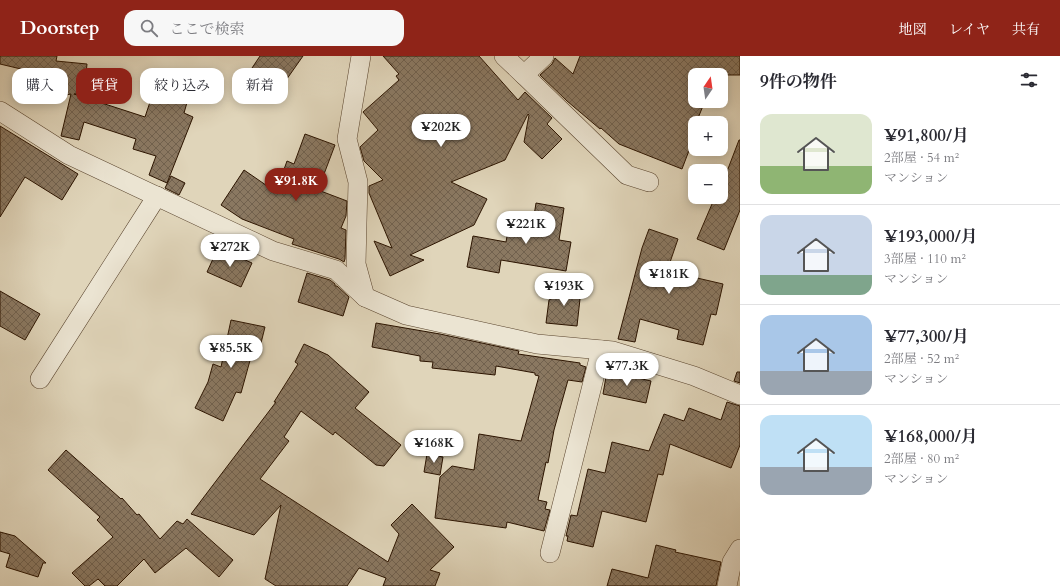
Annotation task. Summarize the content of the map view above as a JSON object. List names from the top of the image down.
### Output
{
  "north": "top",
  "page": {
    "header": "Doorstep",
    "search": "ここで検索",
    "nav": ["地図", "レイヤ", "共有"],
    "heading": "9件の物件",
    "map_buttons": ["+", "−"],
    "chip": [
      "購入",
      "賃貸",
      "絞り込み",
      "新着"
    ],
    "list": [
      {
        "name": "¥91,800/月",
        "note": "2部屋 · 54 m² · マンション"
      },
      {
        "name": "¥193,000/月",
        "note": "3部屋 · 110 m² · マンション"
      },
      {
        "name": "¥77,300/月",
        "note": "2部屋 · 52 m² · マンション"
      },
      {
        "name": "¥168,000/月",
        "note": "2部屋 · 80 m² · マンション"
      }
    ],
    "price": [
      "¥202K",
      "¥91.8K",
      "¥221K",
      "¥272K",
      "¥181K",
      "¥193K",
      "¥85.5K",
      "¥77.3K",
      "¥168K"
    ]
  }
}
